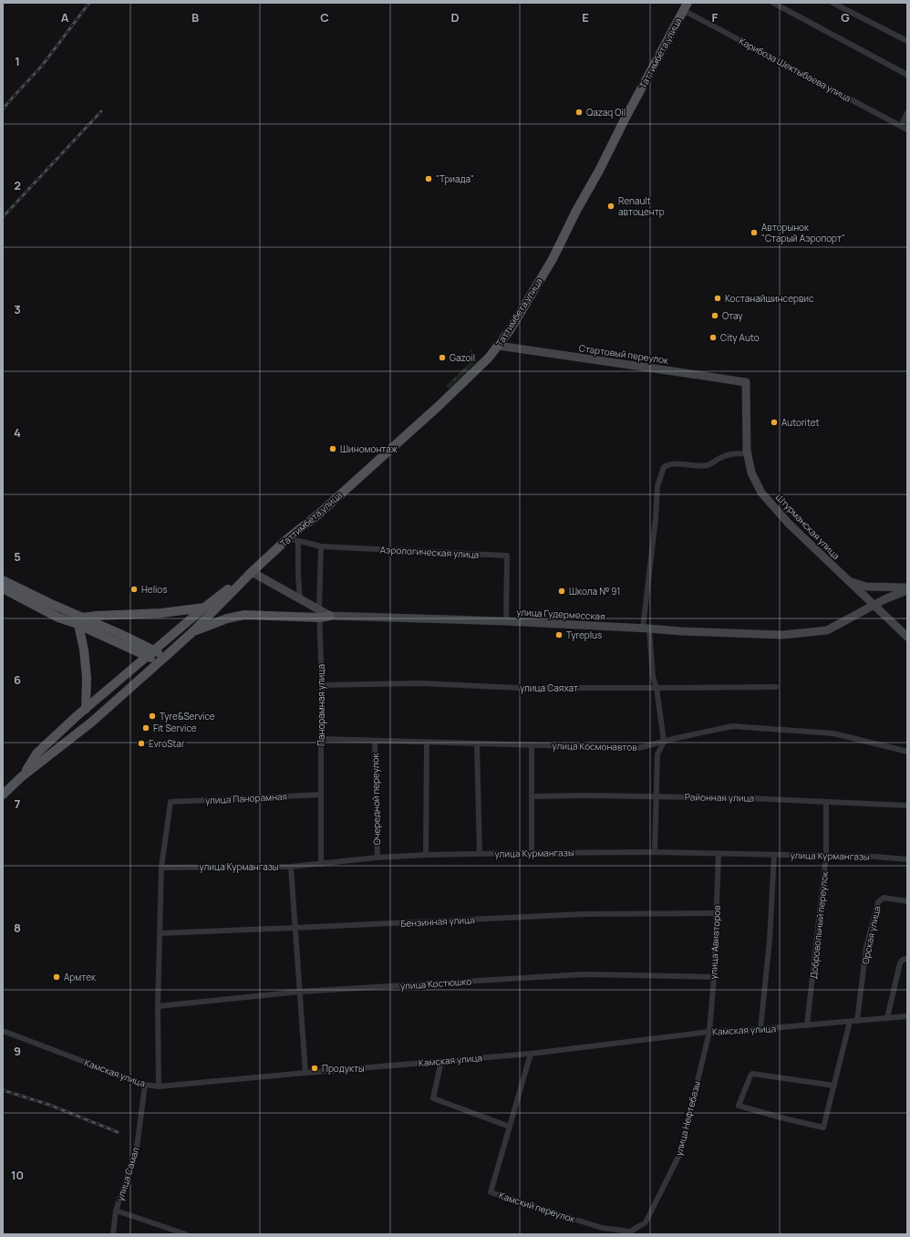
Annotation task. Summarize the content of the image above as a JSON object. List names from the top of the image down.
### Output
{
  "streets": {
    "main road": [
      "Таттимбета улица",
      "Стартовый переулок",
      "Штурманская улица",
      "улица Гудермесская"
    ],
    "street": [
      "Карибоза Шектыбаева улица",
      "Аэрологическая улица",
      "улица Саяхат",
      "Панорамная улица",
      "улица Космонавтов",
      "Районная улица",
      "улица Панорамная",
      "Очередной переулок",
      "улица Курмангазы",
      "Бензинная улица",
      "Добровольный переулок",
      "Орская улица",
      "улица Авиаторов",
      "улица Костюшко",
      "Камская улица",
      "улица Нефтебазы",
      "улица Самал",
      "Камский переулок"
    ]
  },
  "crossings": [
    ["Таттимбета улица", "Карибоза Шектыбаева улица"],
    ["Таттимбета улица", "Стартовый переулок"],
    ["Таттимбета улица", "Аэрологическая улица"],
    ["Стартовый переулок", "Штурманская улица"],
    ["Штурманская улица", "улица Гудермесская"],
    ["Аэрологическая улица", "улица Гудермесская"],
    ["Аэрологическая улица", "Панорамная улица"],
    ["улица Саяхат", "Панорамная улица"],
    ["Панорамная улица", "улица Космонавтов"],
    ["Панорамная улица", "улица Панорамная"],
    ["Панорамная улица", "улица Курмангазы"],
    ["улица Космонавтов", "Очередной переулок"],
    ["Районная улица", "Добровольный переулок"],
    ["улица Панорамная", "улица Курмангазы"],
    ["Очередной переулок", "улица Курмангазы"],
    ["улица Курмангазы", "Добровольный переулок"],
    ["улица Курмангазы", "улица Авиаторов"],
    ["Бензинная улица", "улица Авиаторов"],
    ["Добровольный переулок", "Камская улица"],
    ["Орская улица", "Камская улица"],
    ["улица Авиаторов", "улица Костюшко"],
    ["улица Авиаторов", "Камская улица"],
    ["улица Авиаторов", "улица Нефтебазы"],
    ["Камская улица", "улица Нефтебазы"],
    ["Камская улица", "улица Самал"],
    ["Камская улица", "Камский переулок"],
    ["улица Нефтебазы", "Камский переулок"]
  ],
  "places": [
    "Qazaq Oil",
    "\"Триада\"",
    "Renault автоцентр",
    "Авторынок \"Старый Аэропорт\"",
    "Костанайшинсервис",
    "Отау",
    "City Auto",
    "Gazoil",
    "Autoritet",
    "Шиномонтаж",
    "Helios",
    "Школа № 91",
    "Tyreplus",
    "Tyre&Service",
    "Fit Service",
    "EvroStar",
    "Армтек",
    "Продукты"
  ],
  "grid": {
    "columns": [
      "A",
      "B",
      "C",
      "D",
      "E",
      "F",
      "G"
    ],
    "rows": [
      "1",
      "2",
      "3",
      "4",
      "5",
      "6",
      "7",
      "8",
      "9",
      "10"
    ]
  }
}
